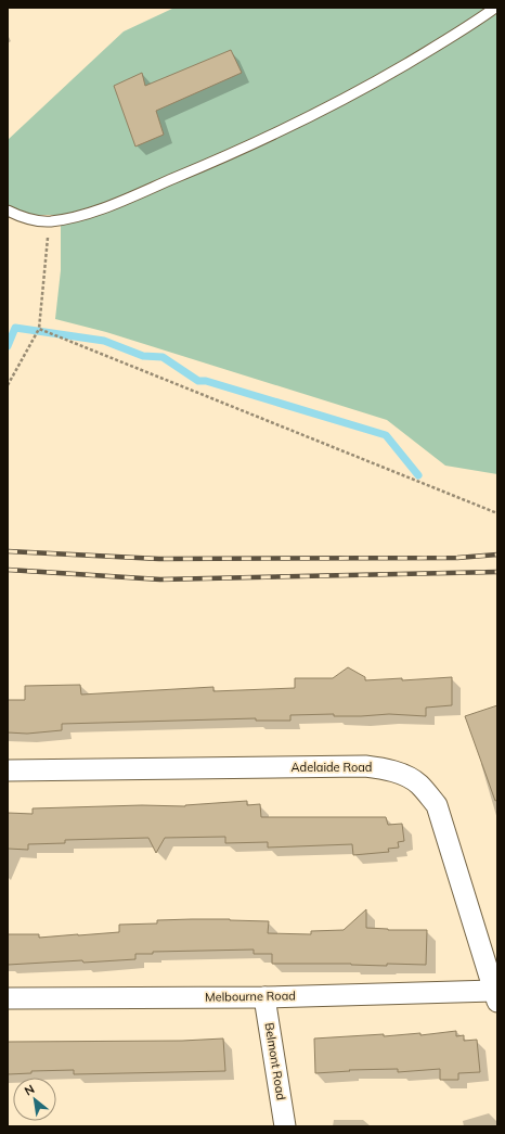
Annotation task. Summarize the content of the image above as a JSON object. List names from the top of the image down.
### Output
{
  "streets": {
    "street": ["Adelaide Road", "Melbourne Road", "Belmont Road"]
  },
  "crossings": [
    ["Adelaide Road", "Melbourne Road"],
    ["Melbourne Road", "Belmont Road"]
  ],
  "north": "top left"
}
